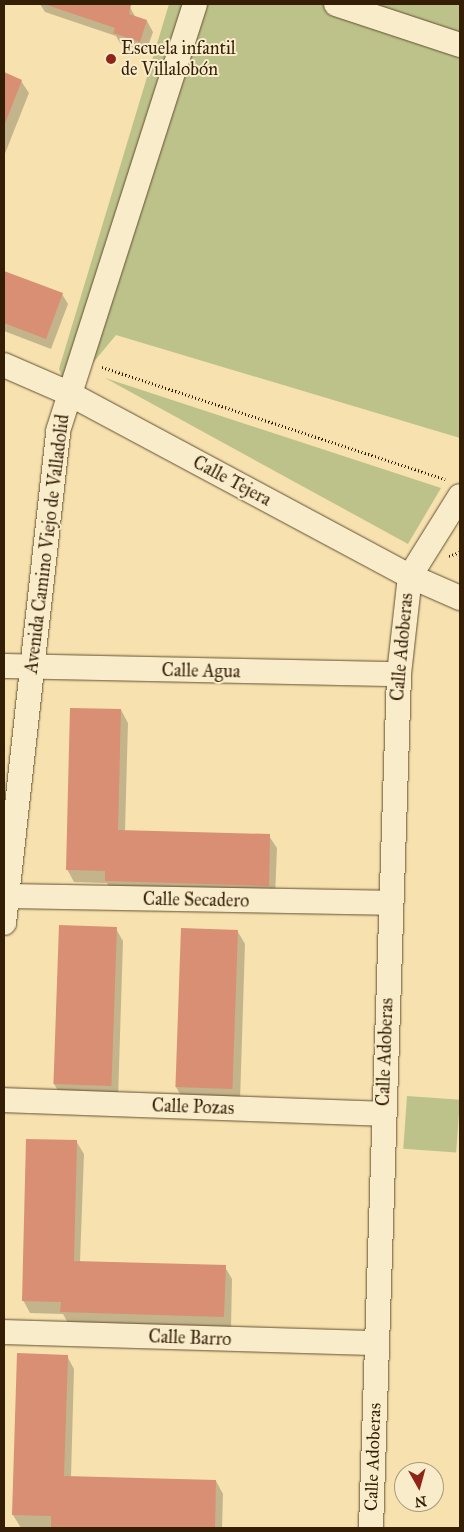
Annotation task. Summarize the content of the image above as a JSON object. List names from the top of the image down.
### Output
{
  "streets": {
    "street": [
      "Calle Tejera",
      "Avenida Camino Viejo de Valladolid",
      "Calle Adoberas",
      "Calle Agua",
      "Calle Secadero",
      "Calle Pozas",
      "Calle Barro"
    ]
  },
  "crossings": [
    ["Calle Tejera", "Avenida Camino Viejo de Valladolid"],
    ["Calle Tejera", "Calle Adoberas"],
    ["Avenida Camino Viejo de Valladolid", "Calle Agua"],
    ["Avenida Camino Viejo de Valladolid", "Calle Secadero"],
    ["Calle Adoberas", "Calle Agua"],
    ["Calle Adoberas", "Calle Secadero"],
    ["Calle Adoberas", "Calle Pozas"],
    ["Calle Adoberas", "Calle Barro"]
  ],
  "places": ["Escuela infantil de Villalobón"],
  "north": "bottom"
}
